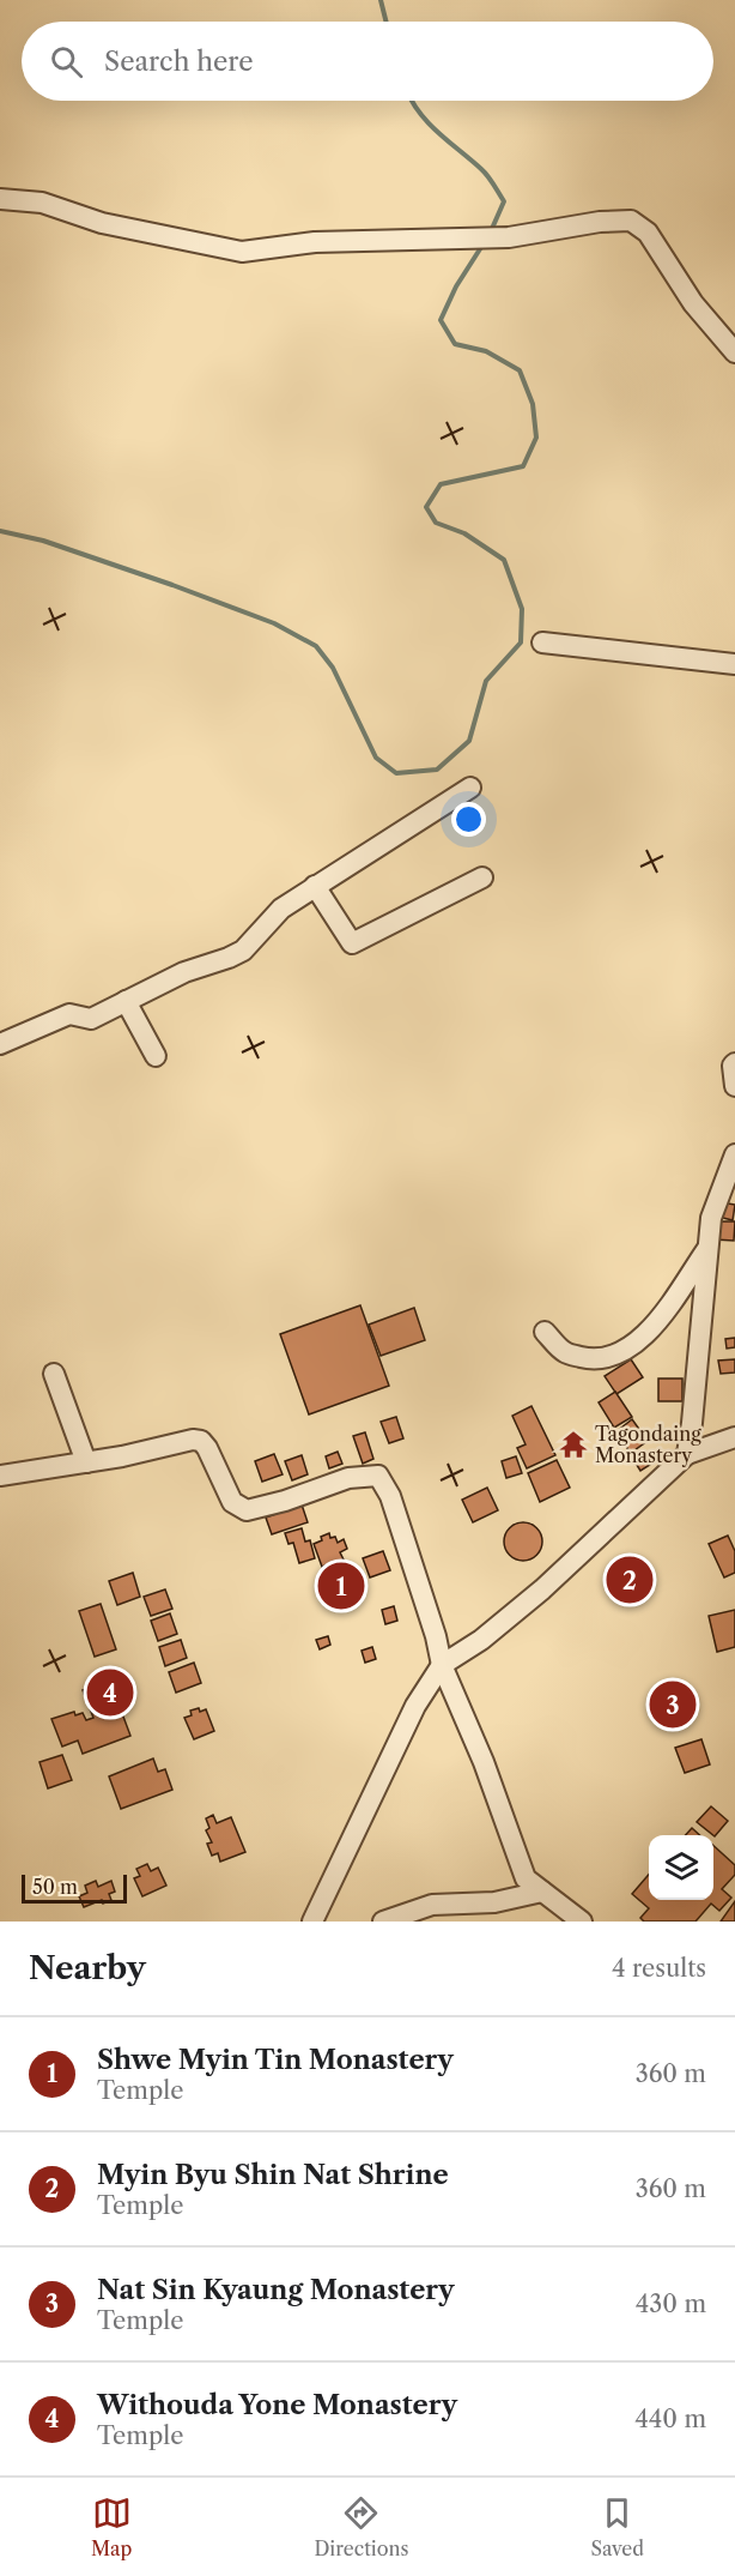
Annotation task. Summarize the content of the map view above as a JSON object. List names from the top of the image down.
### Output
{
  "places": {
    "temple": ["Tagondaing Monastery"]
  },
  "scale_bar": "50 m",
  "page": {
    "search": "Search here",
    "pins": [
      "2",
      "1",
      "4",
      "3"
    ],
    "scale": "50 m",
    "heading": ["Nearby", "4 results"],
    "list": [
      {
        "mark": "1",
        "name": "Shwe Myin Tin Monastery",
        "note": "Temple",
        "value": "360 m"
      },
      {
        "mark": "2",
        "name": "Myin Byu Shin Nat Shrine",
        "note": "Temple",
        "value": "360 m"
      },
      {
        "mark": "3",
        "name": "Nat Sin Kyaung Monastery",
        "note": "Temple",
        "value": "430 m"
      },
      {
        "mark": "4",
        "name": "Withouda Yone Monastery",
        "note": "Temple",
        "value": "440 m"
      }
    ],
    "nav": ["Map", "Directions", "Saved"]
  }
}
